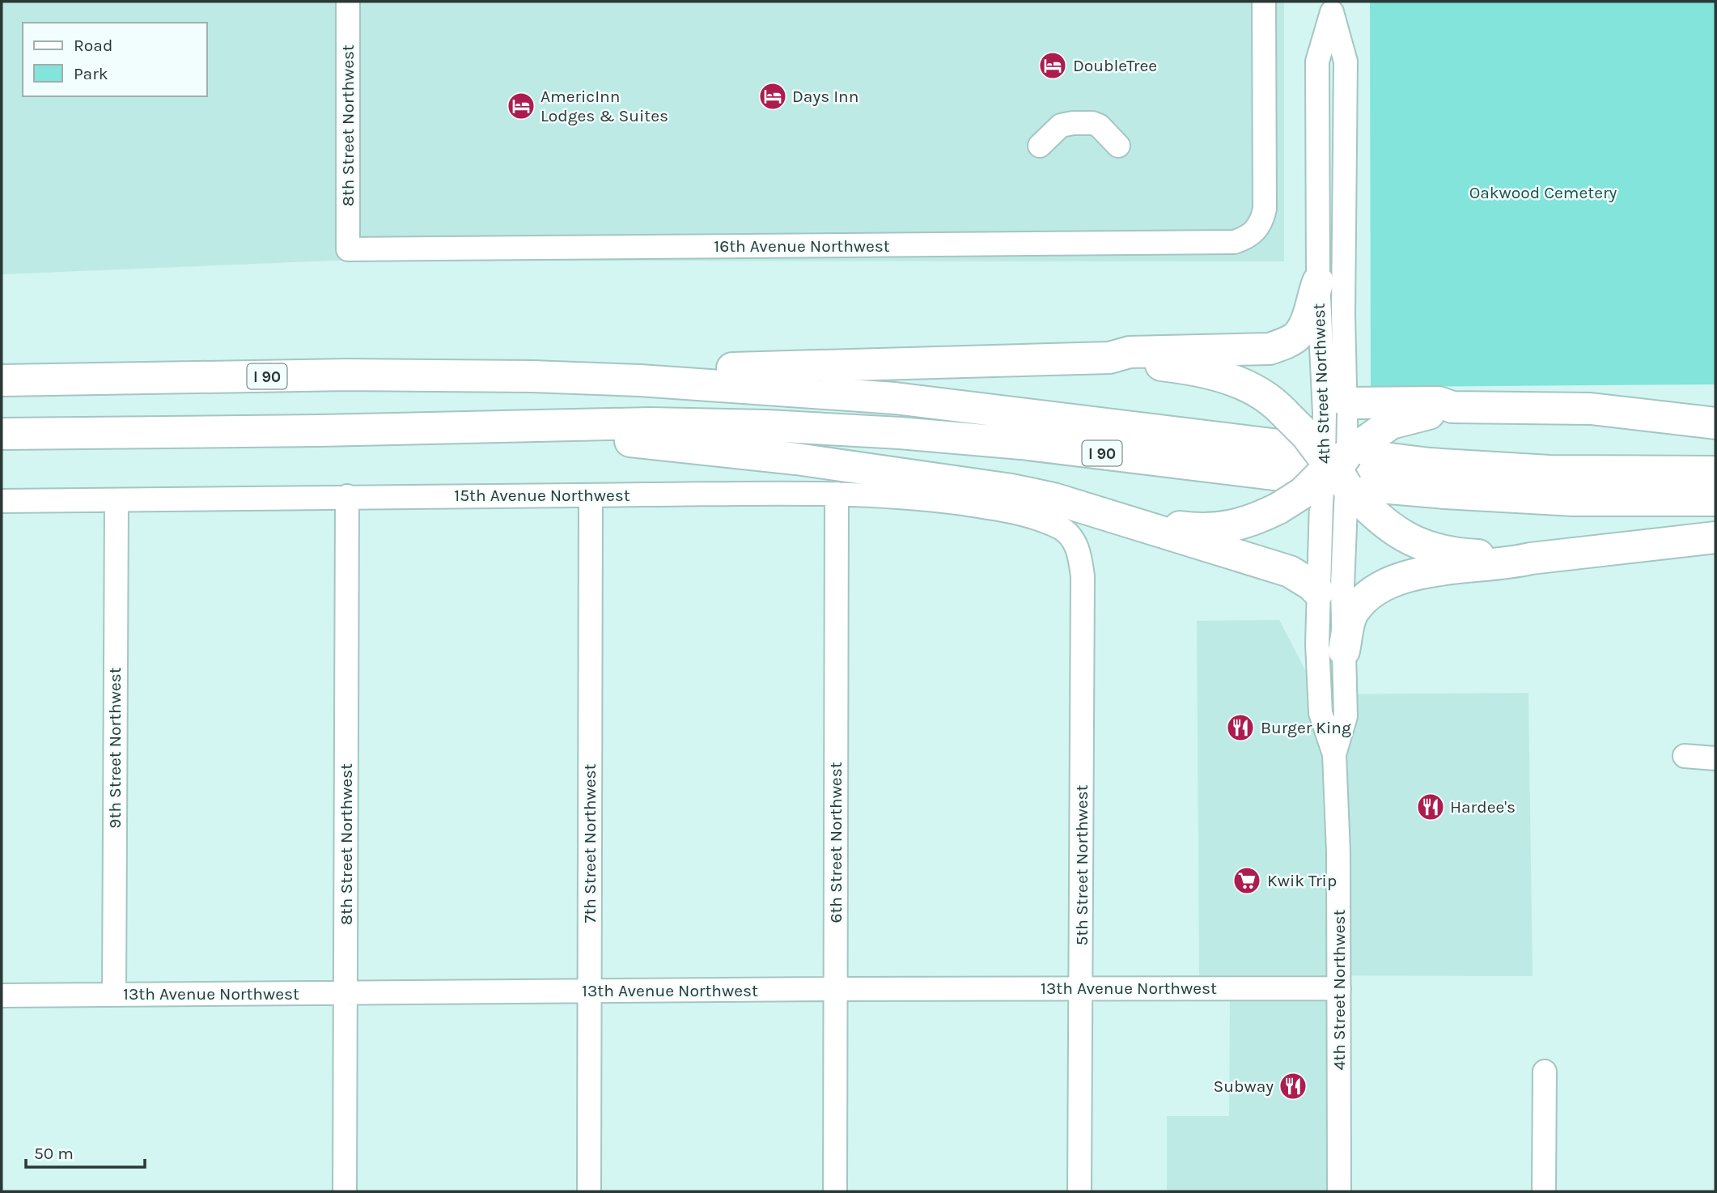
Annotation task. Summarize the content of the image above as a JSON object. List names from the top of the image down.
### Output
{
  "streets": {
    "highway": ["I 90"],
    "street": [
      "8th Street Northwest",
      "16th Avenue Northwest",
      "4th Street Northwest",
      "15th Avenue Northwest",
      "9th Street Northwest",
      "6th Street Northwest",
      "7th Street Northwest",
      "5th Street Northwest",
      "13th Avenue Northwest"
    ]
  },
  "crossings": [
    ["8th Street Northwest", "16th Avenue Northwest"],
    ["8th Street Northwest", "15th Avenue Northwest"],
    ["8th Street Northwest", "13th Avenue Northwest"],
    ["4th Street Northwest", "13th Avenue Northwest"],
    ["15th Avenue Northwest", "9th Street Northwest"],
    ["15th Avenue Northwest", "6th Street Northwest"],
    ["15th Avenue Northwest", "7th Street Northwest"],
    ["15th Avenue Northwest", "5th Street Northwest"],
    ["9th Street Northwest", "13th Avenue Northwest"],
    ["6th Street Northwest", "13th Avenue Northwest"],
    ["7th Street Northwest", "13th Avenue Northwest"],
    ["5th Street Northwest", "13th Avenue Northwest"]
  ],
  "parks": ["Oakwood Cemetery"],
  "places": {
    "hotel": ["DoubleTree", "Days Inn", "AmericInn Lodges & Suites"],
    "restaurant": ["Burger King", "Hardee's", "Subway"],
    "supermarket": ["Kwik Trip"]
  },
  "legend": ["Road", "Park"],
  "scale_bar": "50 m"
}
